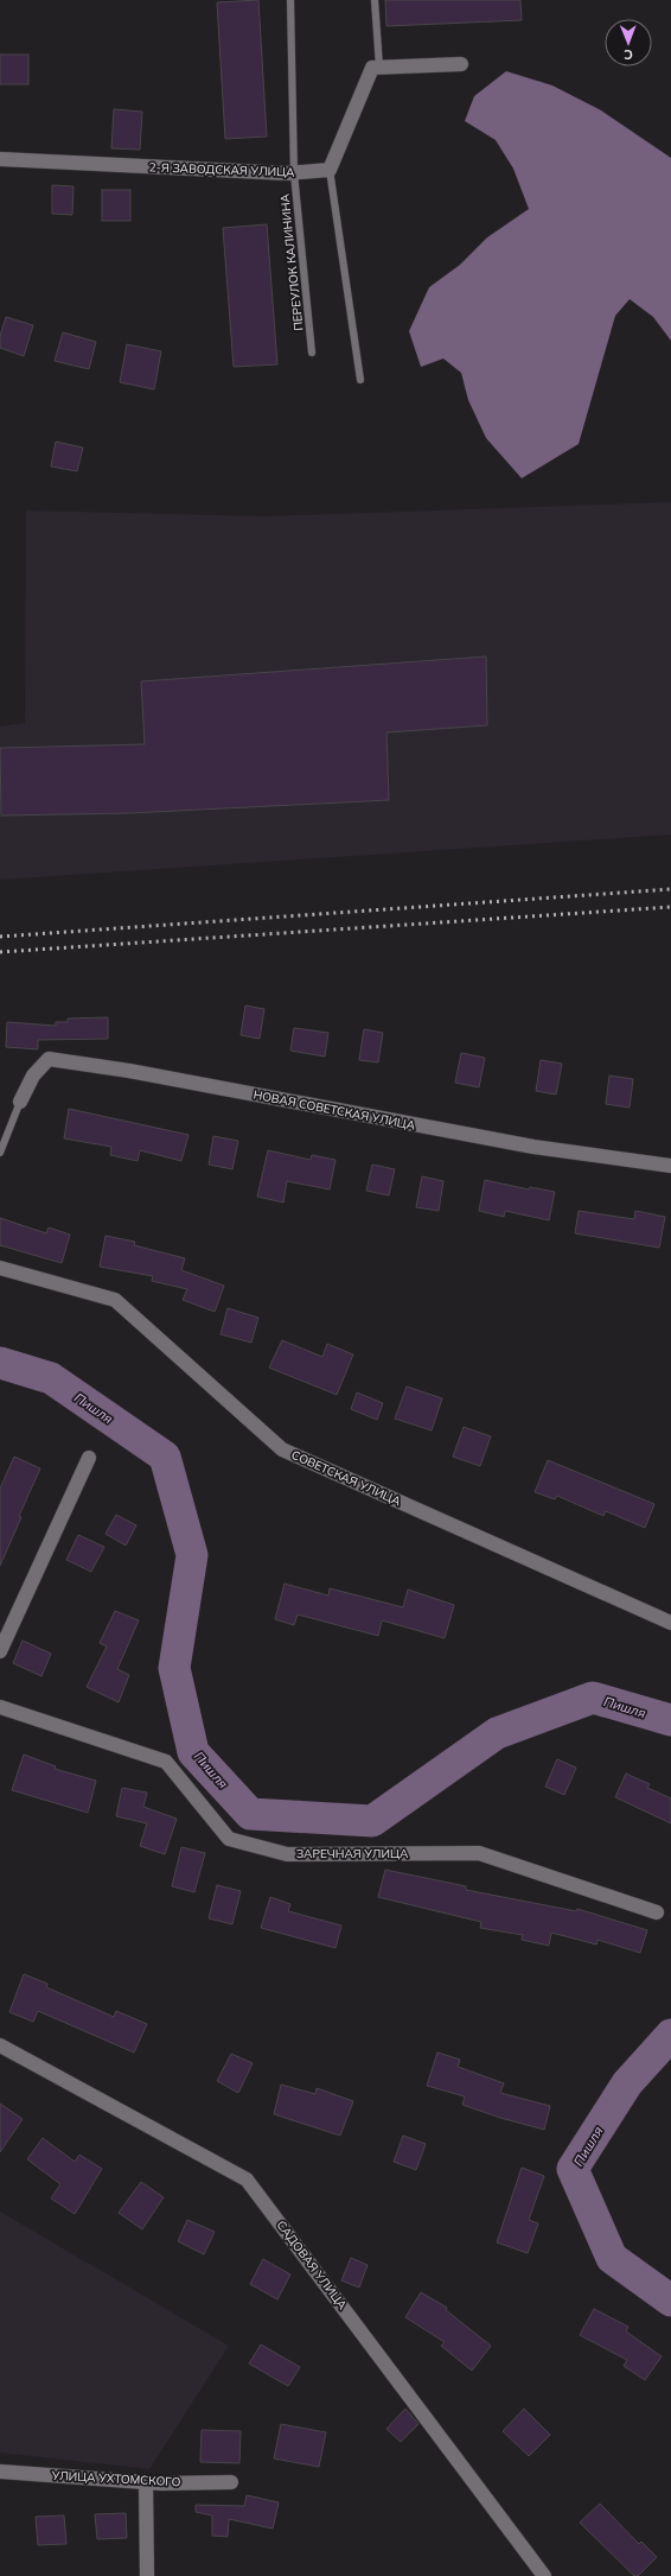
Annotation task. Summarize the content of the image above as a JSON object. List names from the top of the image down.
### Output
{
  "streets": {
    "street": [
      "2-Я ЗАВОДСКАЯ УЛИЦА",
      "НОВАЯ СОВЕТСКАЯ УЛИЦА",
      "СОВЕТСКАЯ УЛИЦА",
      "ЗАРЕЧНАЯ УЛИЦА",
      "САДОВАЯ УЛИЦА",
      "УЛИЦА УХТОМСКОГО"
    ],
    "lane": ["ПЕРЕУЛОК КАЛИНИНА"]
  },
  "crossings": [
    ["2-Я ЗАВОДСКАЯ УЛИЦА", "ПЕРЕУЛОК КАЛИНИНА"]
  ],
  "water": ["Пишля"],
  "north": "bottom"
}
